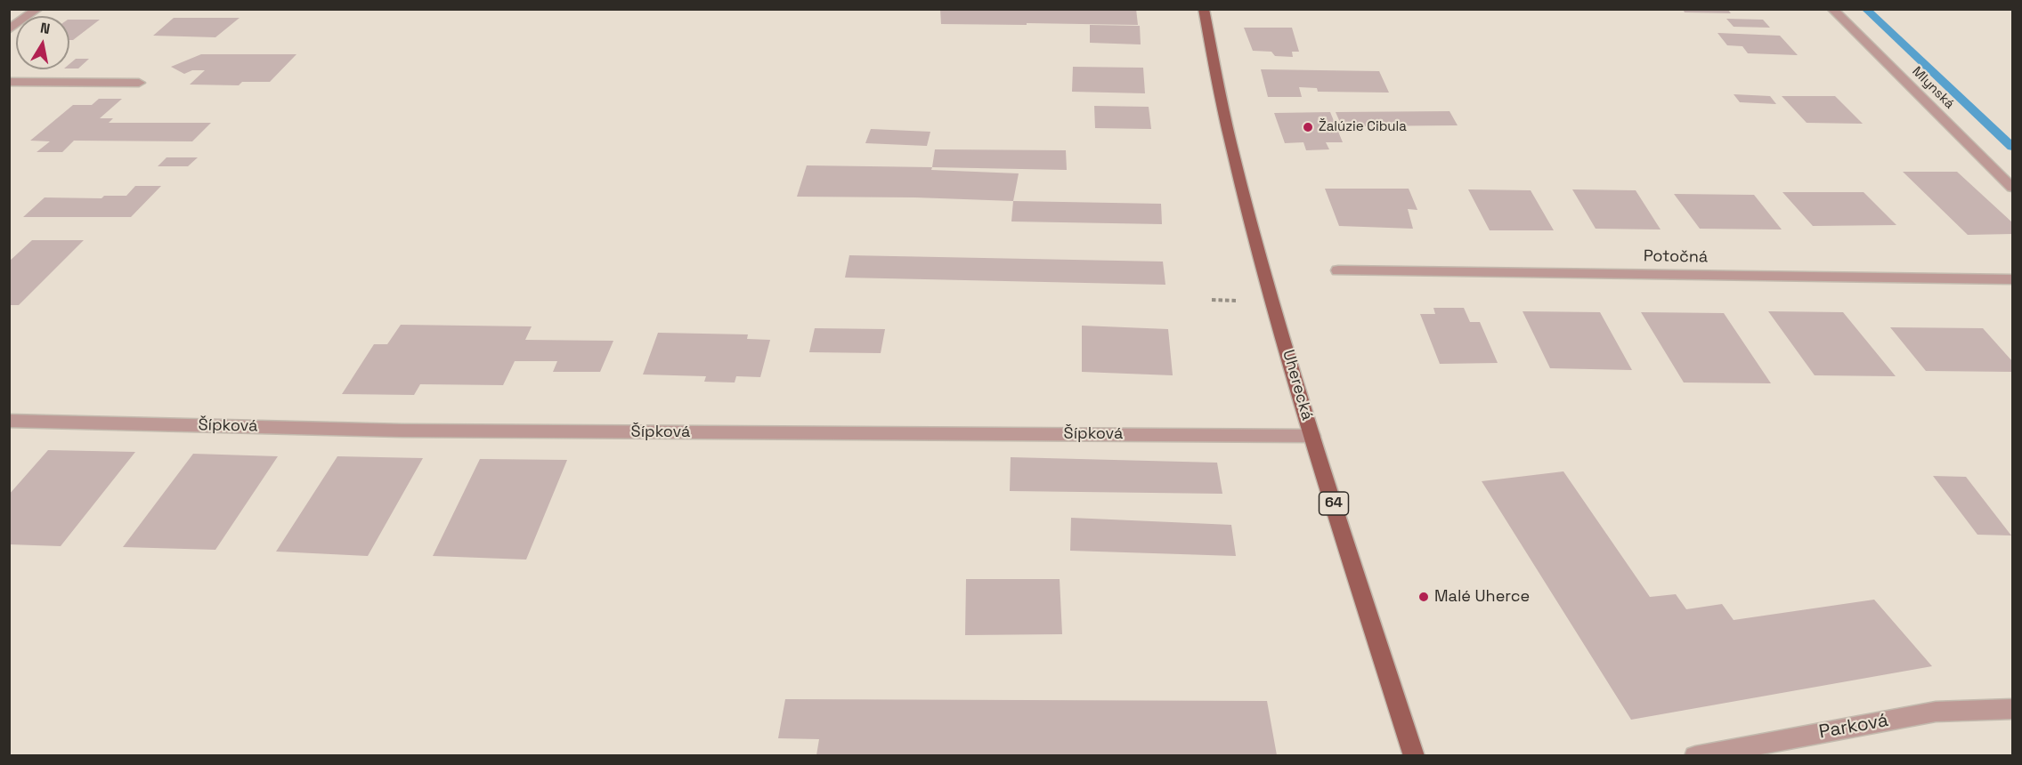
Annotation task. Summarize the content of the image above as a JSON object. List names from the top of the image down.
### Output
{
  "streets": {
    "main road": ["Uherecká", "64"],
    "street": [
      "Mlynská",
      "Potočná",
      "Šípková",
      "Parková"
    ]
  },
  "crossings": [
    ["Uherecká", "Šípková"]
  ],
  "places": ["Žalúzie Cibula", "Malé Uherce"],
  "north": "top"
}
